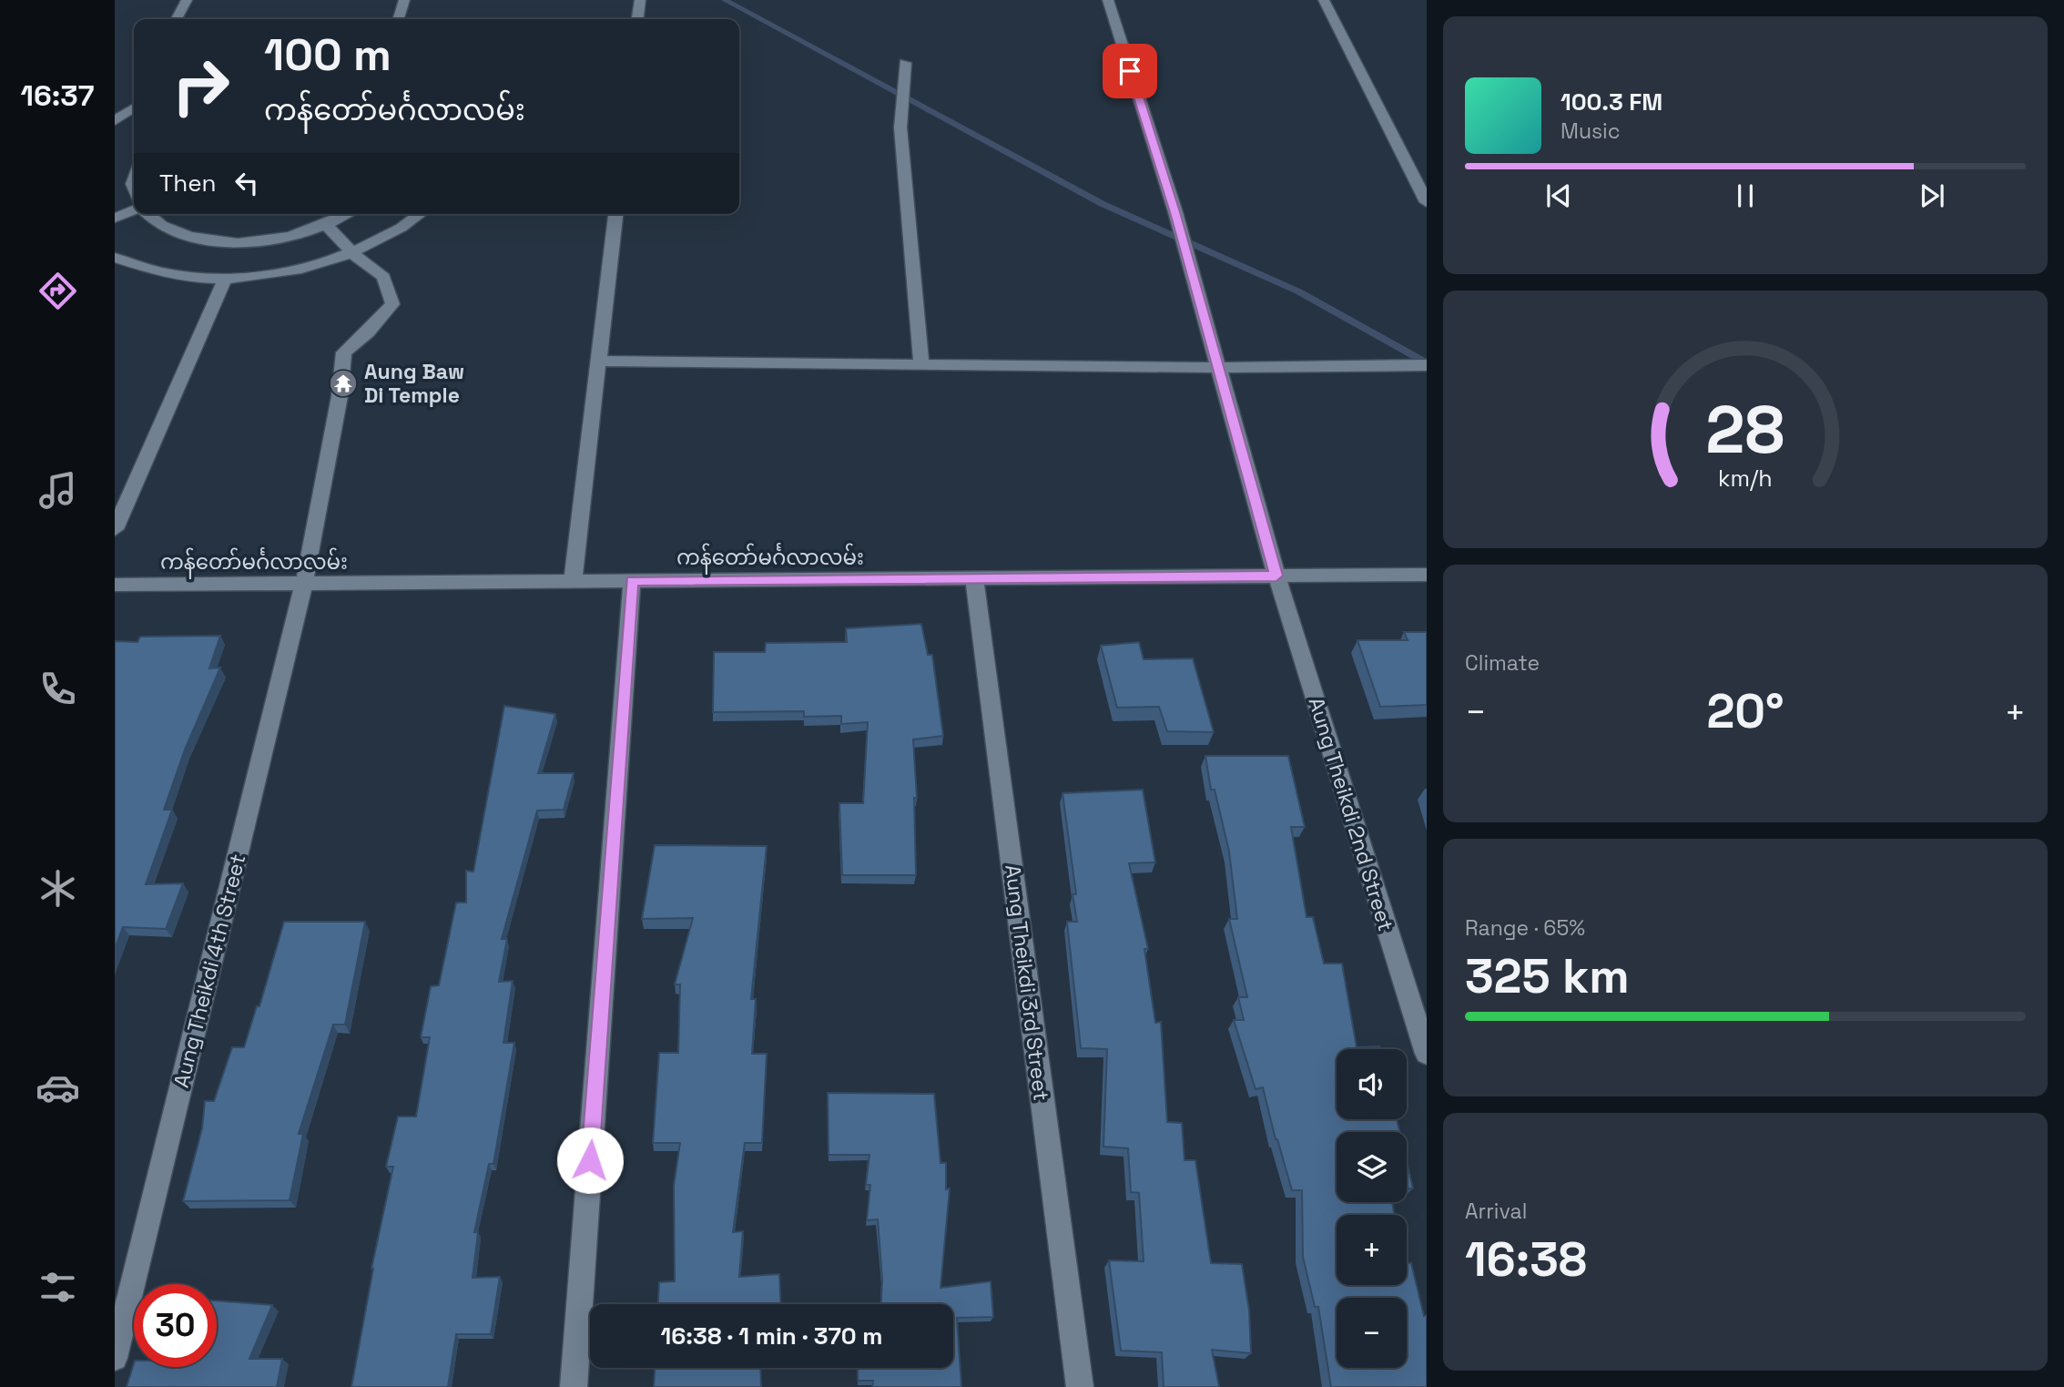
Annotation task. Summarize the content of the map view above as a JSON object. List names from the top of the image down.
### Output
{
  "streets": {
    "street": [
      "ကန်တော်မင်္ဂလာလမ်း",
      "Aung Theikdi 2nd Street",
      "Aung Theikdi 4th Street",
      "Aung Theikdi 3rd Street"
    ]
  },
  "crossings": [
    ["ကန်တော်မင်္ဂလာလမ်း", "Aung Theikdi 2nd Street"],
    ["ကန်တော်မင်္ဂလာလမ်း", "Aung Theikdi 4th Street"],
    ["ကန်တော်မင်္ဂလာလမ်း", "Aung Theikdi 3rd Street"]
  ],
  "places": {
    "temple": ["Aung Baw Di Temple"]
  },
  "page": {
    "tabs": "16:37",
    "turn": ["100 m", "ကန်တော်မင်္ဂလာလမ်း"],
    "song": ["100.3 FM", "Music"],
    "then": "Then",
    "tile": [
      "Climate",
      ["Range · 65%", "325 km"],
      ["Arrival", "16:38"]
    ],
    "heat": ["−", "20°", "+"],
    "map_buttons": ["+", "−"],
    "limit": "30",
    "trip": "16:38 · 1 min · 370 m",
    "gauge": ["28", "km/h"]
  }
}
